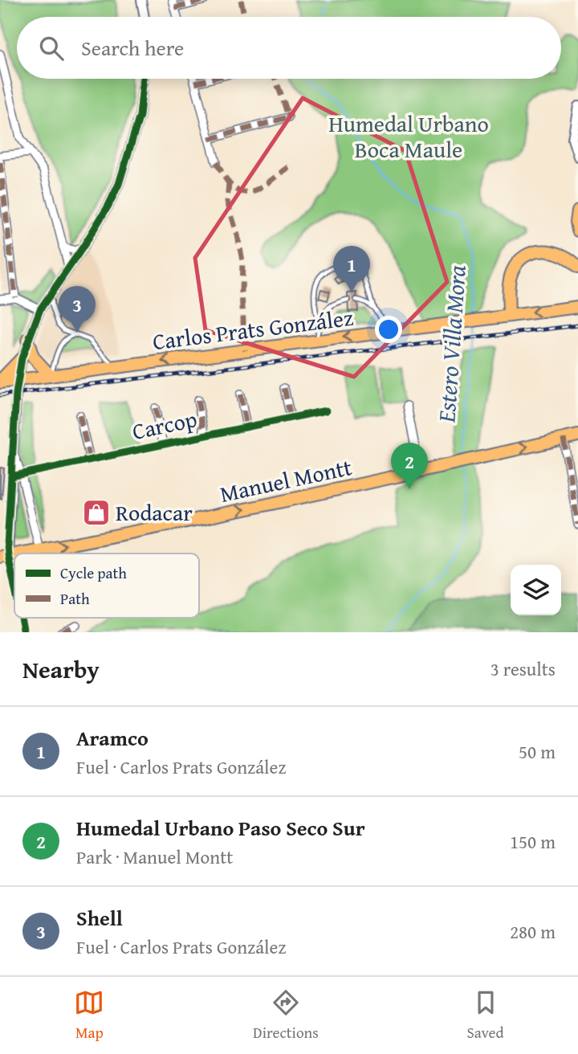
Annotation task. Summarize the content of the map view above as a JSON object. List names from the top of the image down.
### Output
{
  "streets": {
    "main road": ["Carlos Prats González", "Manuel Montt"],
    "street": ["Carcop"]
  },
  "one_way": ["Carlos Prats González", "Manuel Montt"],
  "water": ["Estero Villa Mora"],
  "parks": ["Humedal Urbano Boca Maule"],
  "places": {
    "shop": ["Rodacar"]
  },
  "legend": ["Cycle path", "Path"],
  "page": {
    "search": "Search here",
    "pins": ["1", "3", "2"],
    "heading": ["Nearby", "3 results"],
    "list": [
      {
        "mark": "1",
        "name": "Aramco",
        "note": "Fuel · Carlos Prats González",
        "value": "50 m"
      },
      {
        "mark": "2",
        "name": "Humedal Urbano Paso Seco Sur",
        "note": "Park · Manuel Montt",
        "value": "150 m"
      },
      {
        "mark": "3",
        "name": "Shell",
        "note": "Fuel · Carlos Prats González",
        "value": "280 m"
      }
    ],
    "nav": ["Map", "Directions", "Saved"]
  }
}
